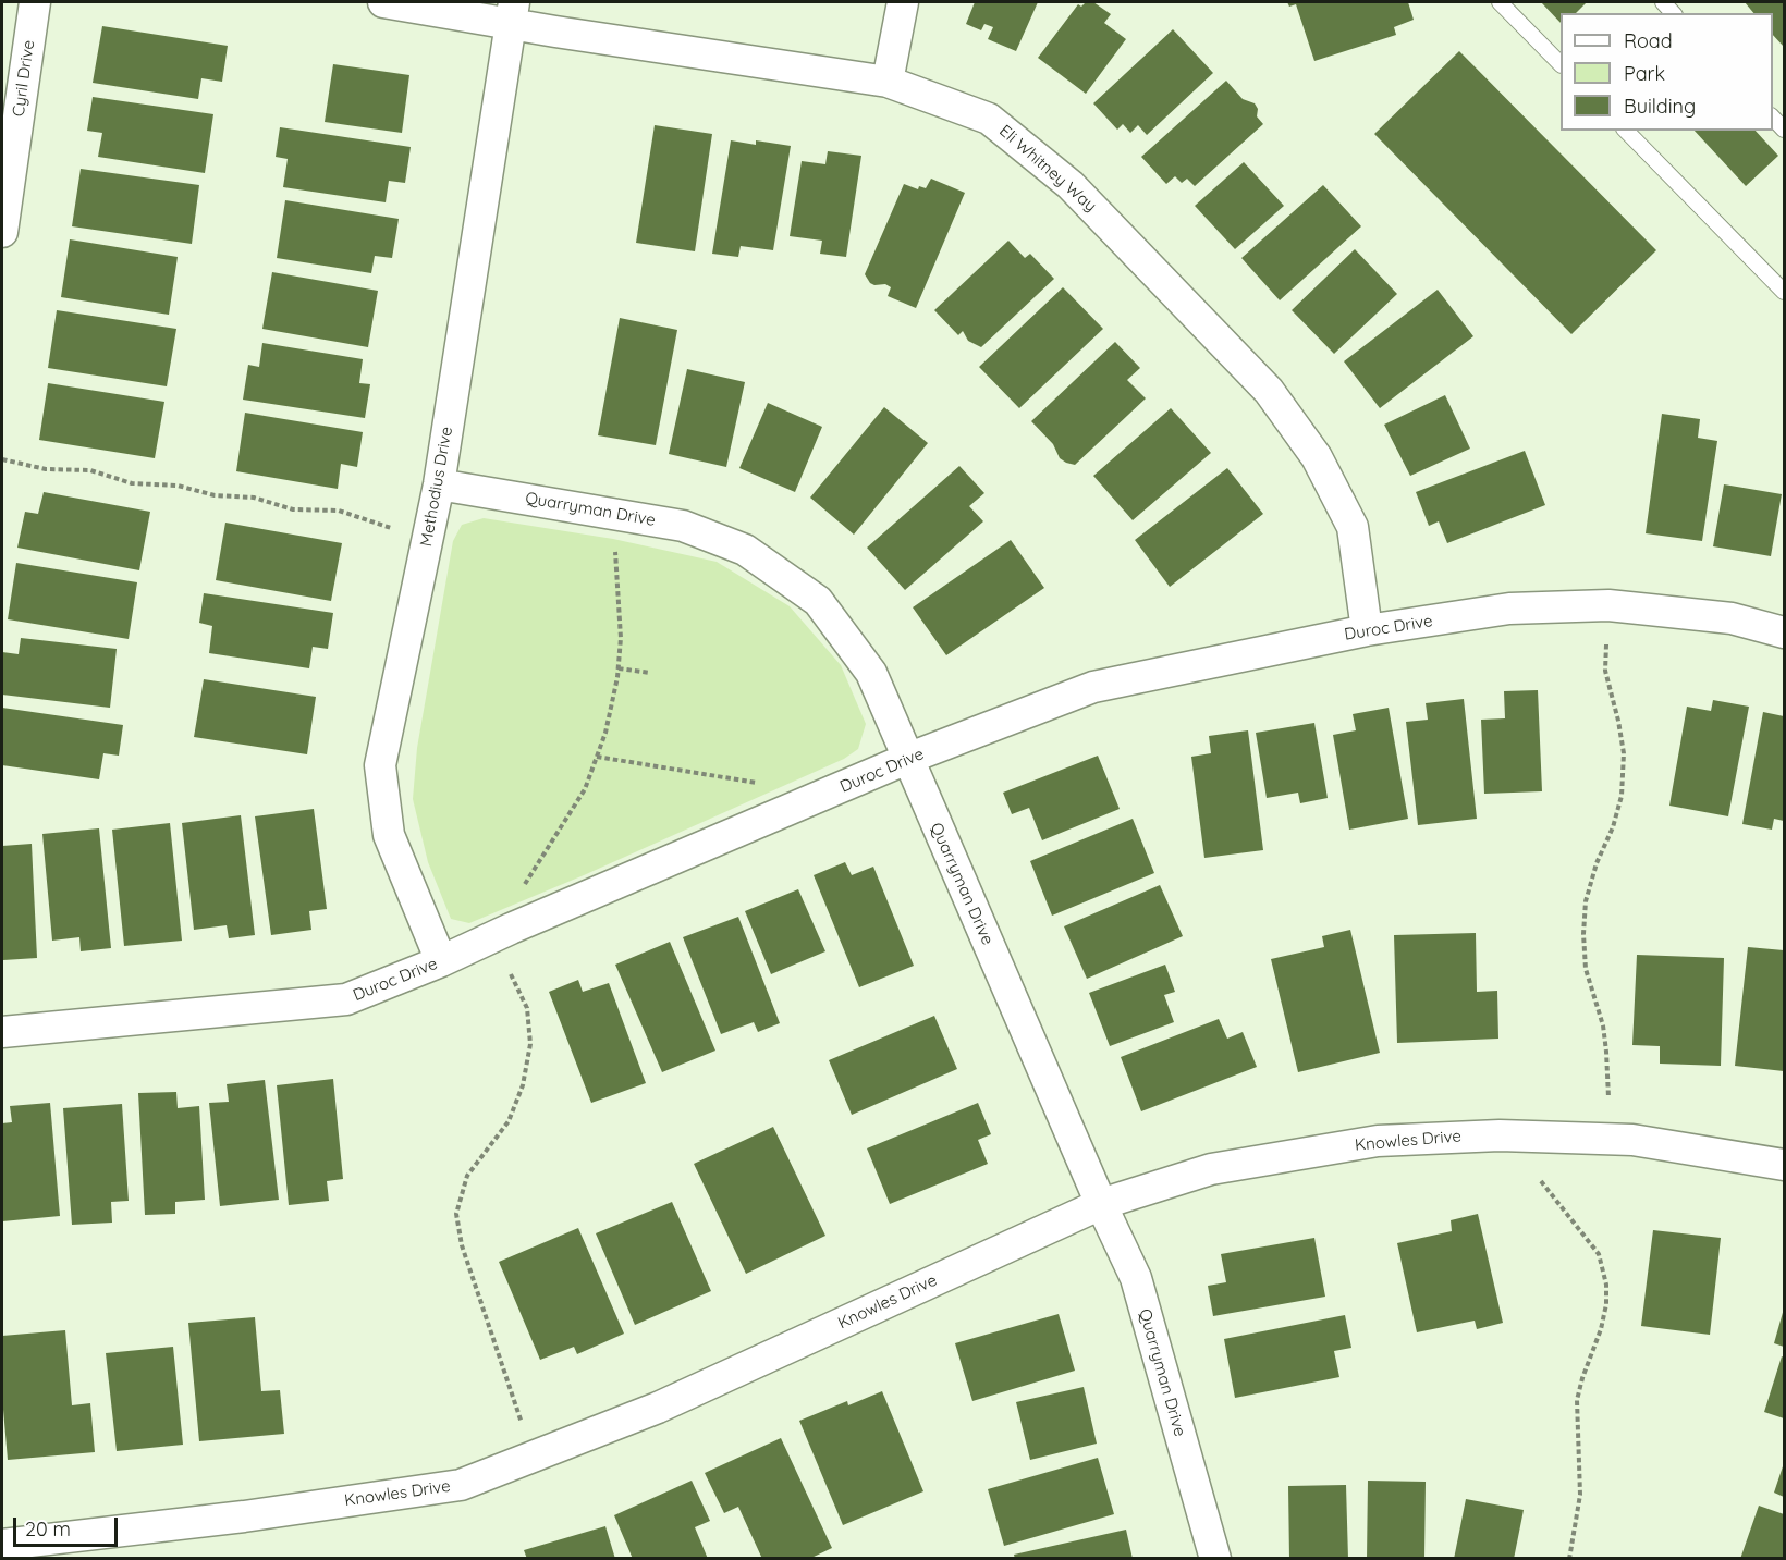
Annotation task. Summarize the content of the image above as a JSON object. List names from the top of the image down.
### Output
{
  "streets": {
    "street": [
      "Cyril Drive",
      "Eli Whitney Way",
      "Methodius Drive",
      "Quarryman Drive",
      "Duroc Drive",
      "Knowles Drive"
    ]
  },
  "crossings": [
    ["Eli Whitney Way", "Methodius Drive"],
    ["Eli Whitney Way", "Duroc Drive"],
    ["Methodius Drive", "Quarryman Drive"],
    ["Methodius Drive", "Duroc Drive"],
    ["Quarryman Drive", "Duroc Drive"],
    ["Quarryman Drive", "Knowles Drive"]
  ],
  "legend": ["Road", "Park", "Building"],
  "scale_bar": "20 m"
}
